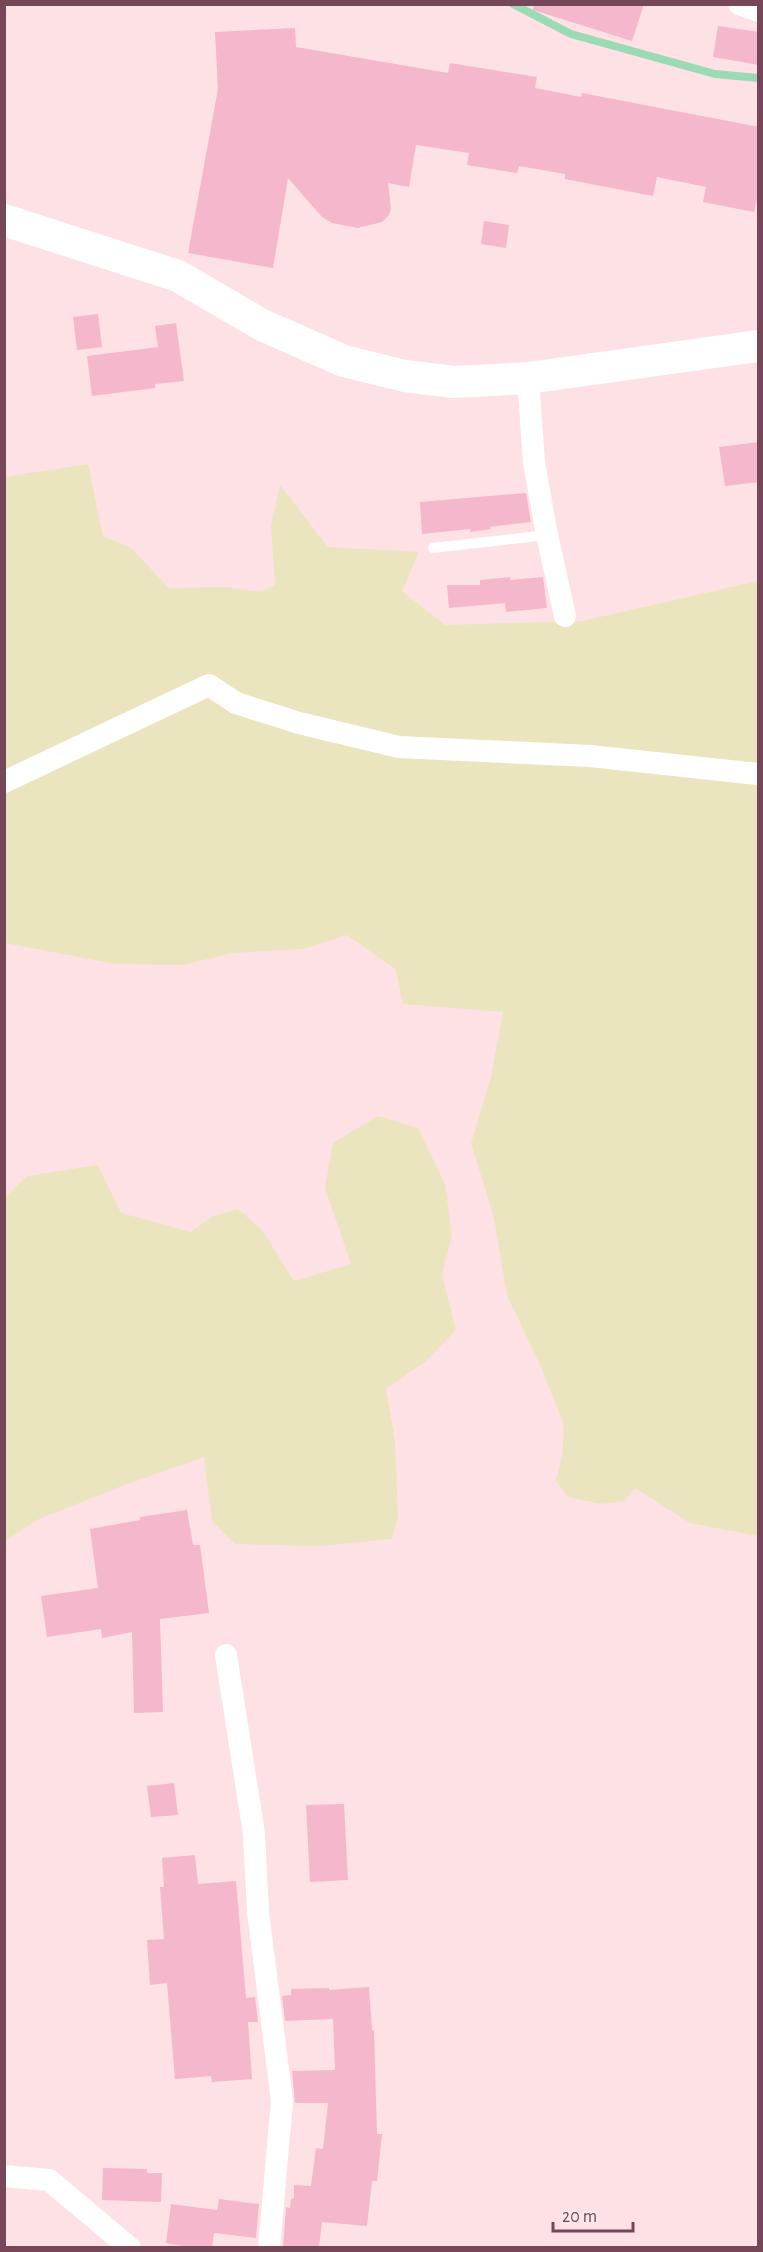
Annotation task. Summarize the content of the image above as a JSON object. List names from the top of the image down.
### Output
{
  "scale_bar": "20 m"
}
